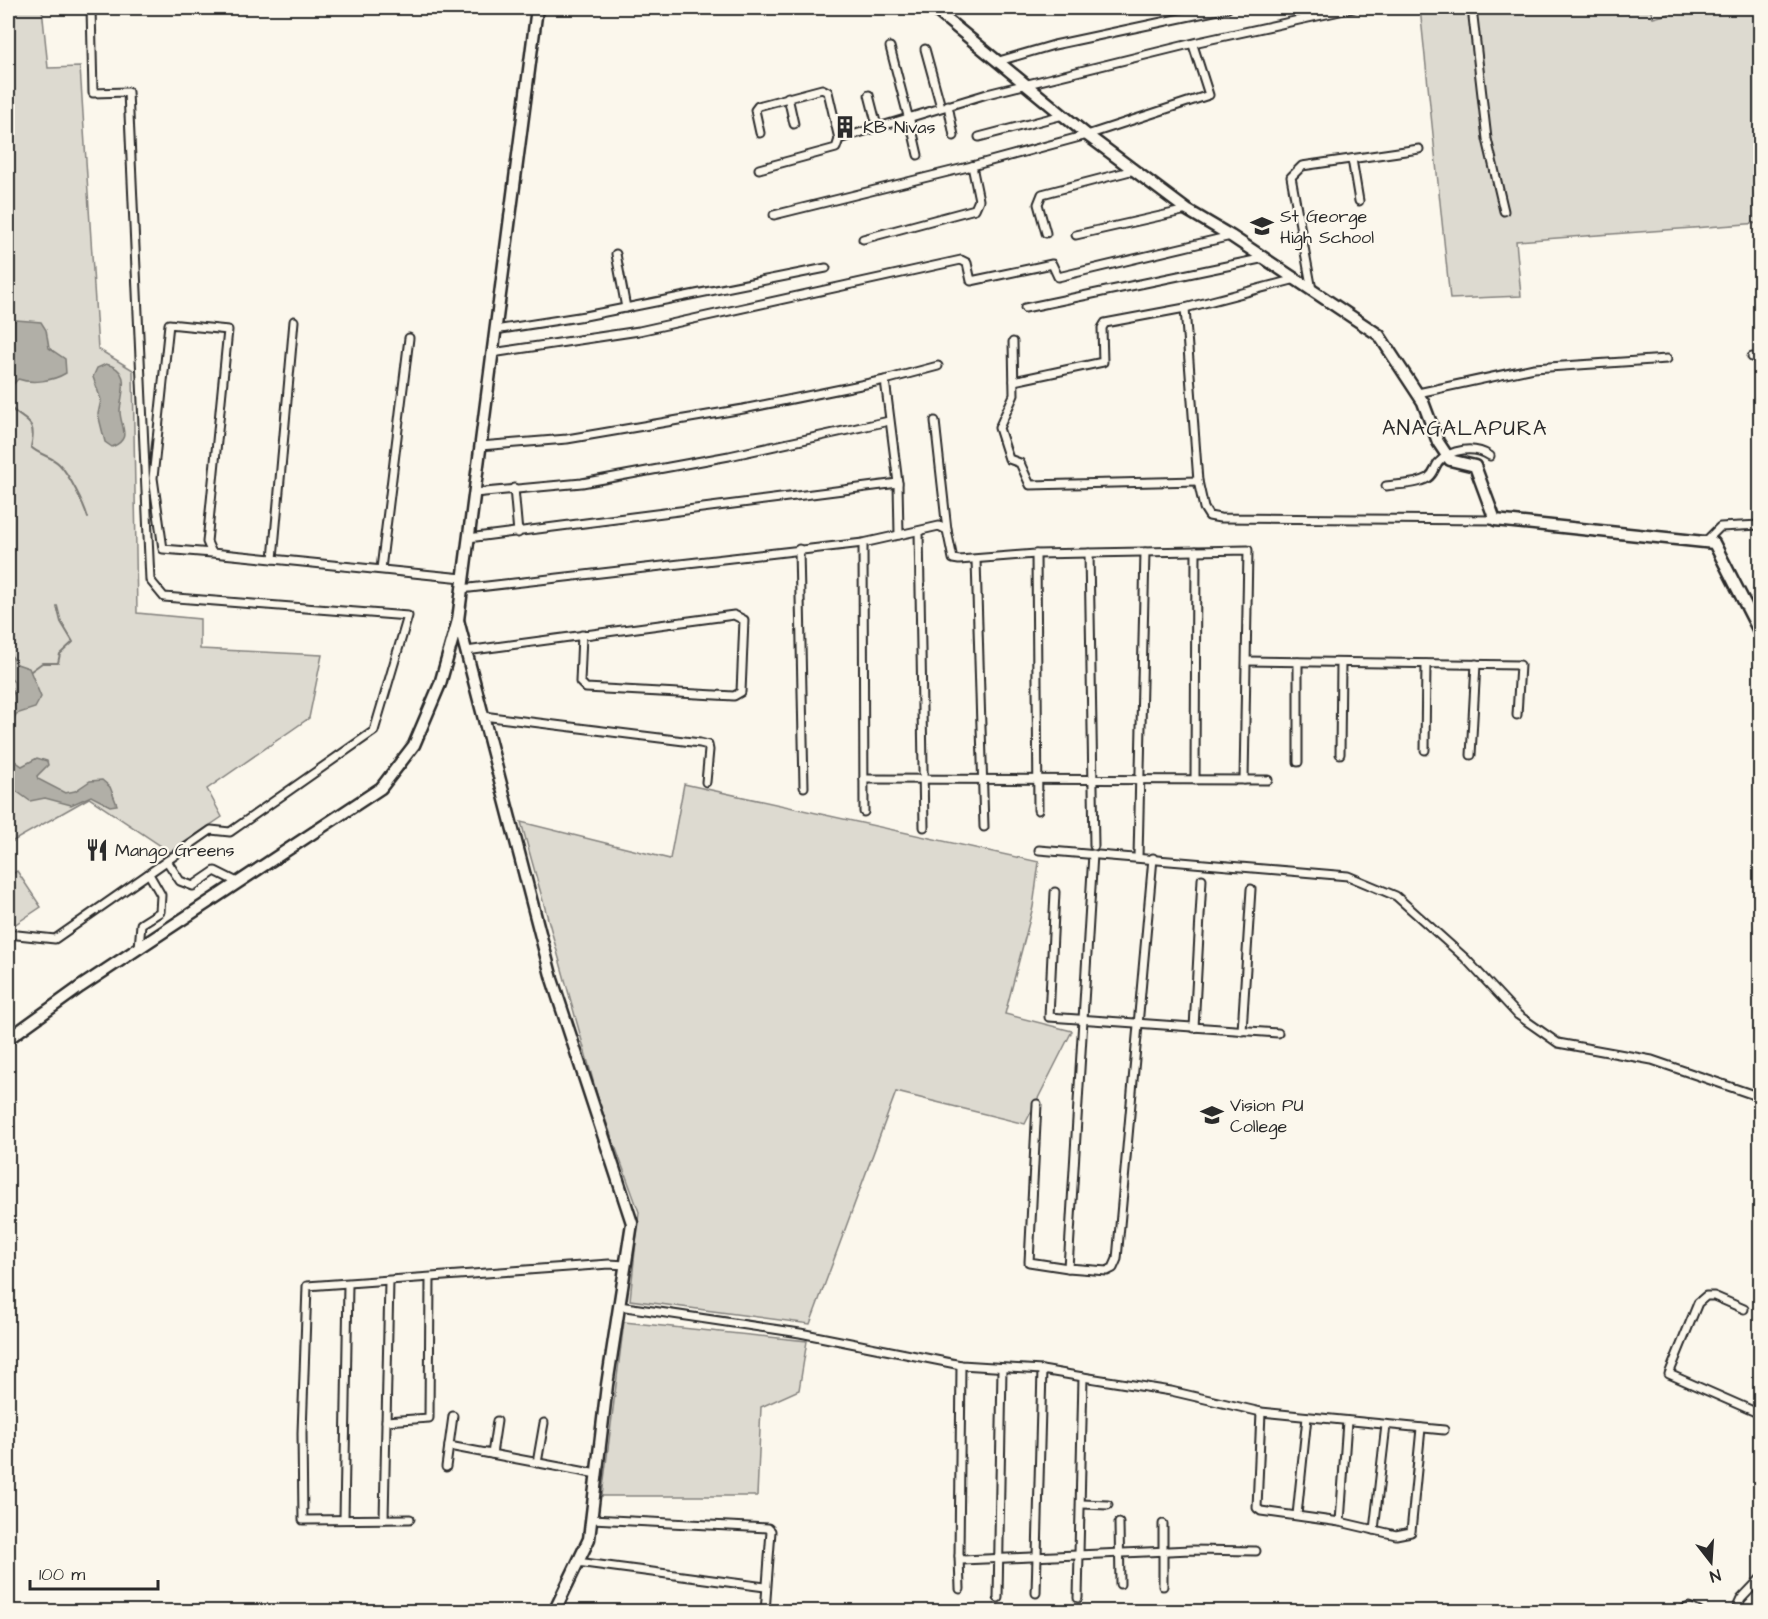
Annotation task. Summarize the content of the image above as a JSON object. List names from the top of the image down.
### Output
{
  "districts": ["ANAGALAPURA"],
  "places": {
    "building": ["KB Nivas"],
    "school or university": ["St George High School", "Vision PU College"],
    "restaurant": ["Mango Greens"]
  },
  "scale_bar": "100 m",
  "north": "bottom"
}
